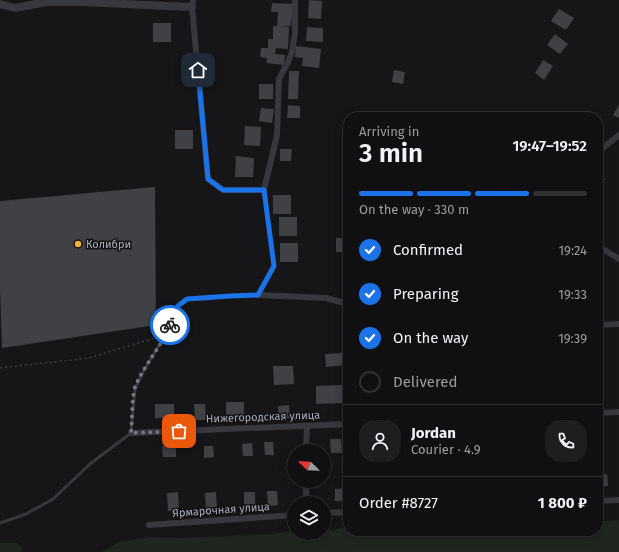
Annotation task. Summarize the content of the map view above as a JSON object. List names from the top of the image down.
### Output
{
  "streets": {
    "street": ["Нижегородская улица", "Ярмарочная улица"]
  },
  "places": ["Колибри"],
  "north": "top left",
  "page": {
    "heading": ["3 min", "Arriving in", "19:47–19:52"],
    "panel": [
      "Jordan",
      "Courier · 4.9",
      "Order #8727",
      "1 800 ₽"
    ],
    "bar": "On the way · 330 m",
    "list": [
      ["Confirmed", "19:24"],
      ["Preparing", "19:33"],
      ["On the way", "19:39"],
      "Delivered"
    ]
  }
}
